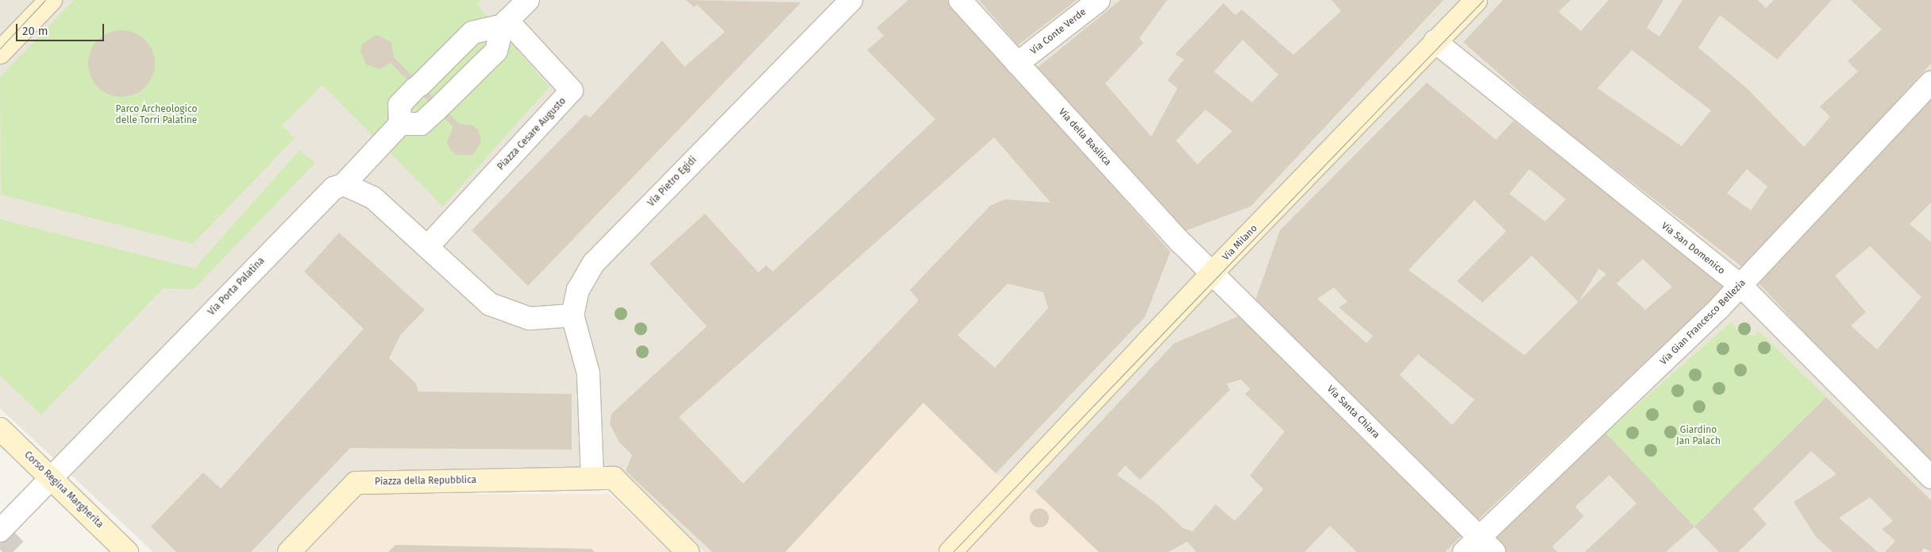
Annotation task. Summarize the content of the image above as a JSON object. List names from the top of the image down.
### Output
{
  "streets": {
    "street": [
      "Via Conte Verde",
      "Piazza Cesare Augusto",
      "Via della Basilica",
      "Via Pietro Egidi",
      "Via Milano",
      "Via San Domenico",
      "Via Porta Palatina",
      "Via Gian Francesco Bellezia",
      "Via Santa Chiara",
      "Piazza della Repubblica",
      "Corso Regina Margherita"
    ]
  },
  "crossings": [
    ["Via Conte Verde", "Via della Basilica"],
    ["Via della Basilica", "Via Milano"],
    ["Via della Basilica", "Via Santa Chiara"],
    ["Via Milano", "Via San Domenico"],
    ["Via Milano", "Via Santa Chiara"],
    ["Via San Domenico", "Via Gian Francesco Bellezia"],
    ["Via Porta Palatina", "Corso Regina Margherita"],
    ["Via Gian Francesco Bellezia", "Via Santa Chiara"]
  ],
  "parks": ["Parco Archeologico delle Torri Palatine", "Giardino Jan Palach"],
  "scale_bar": "20 m"
}
